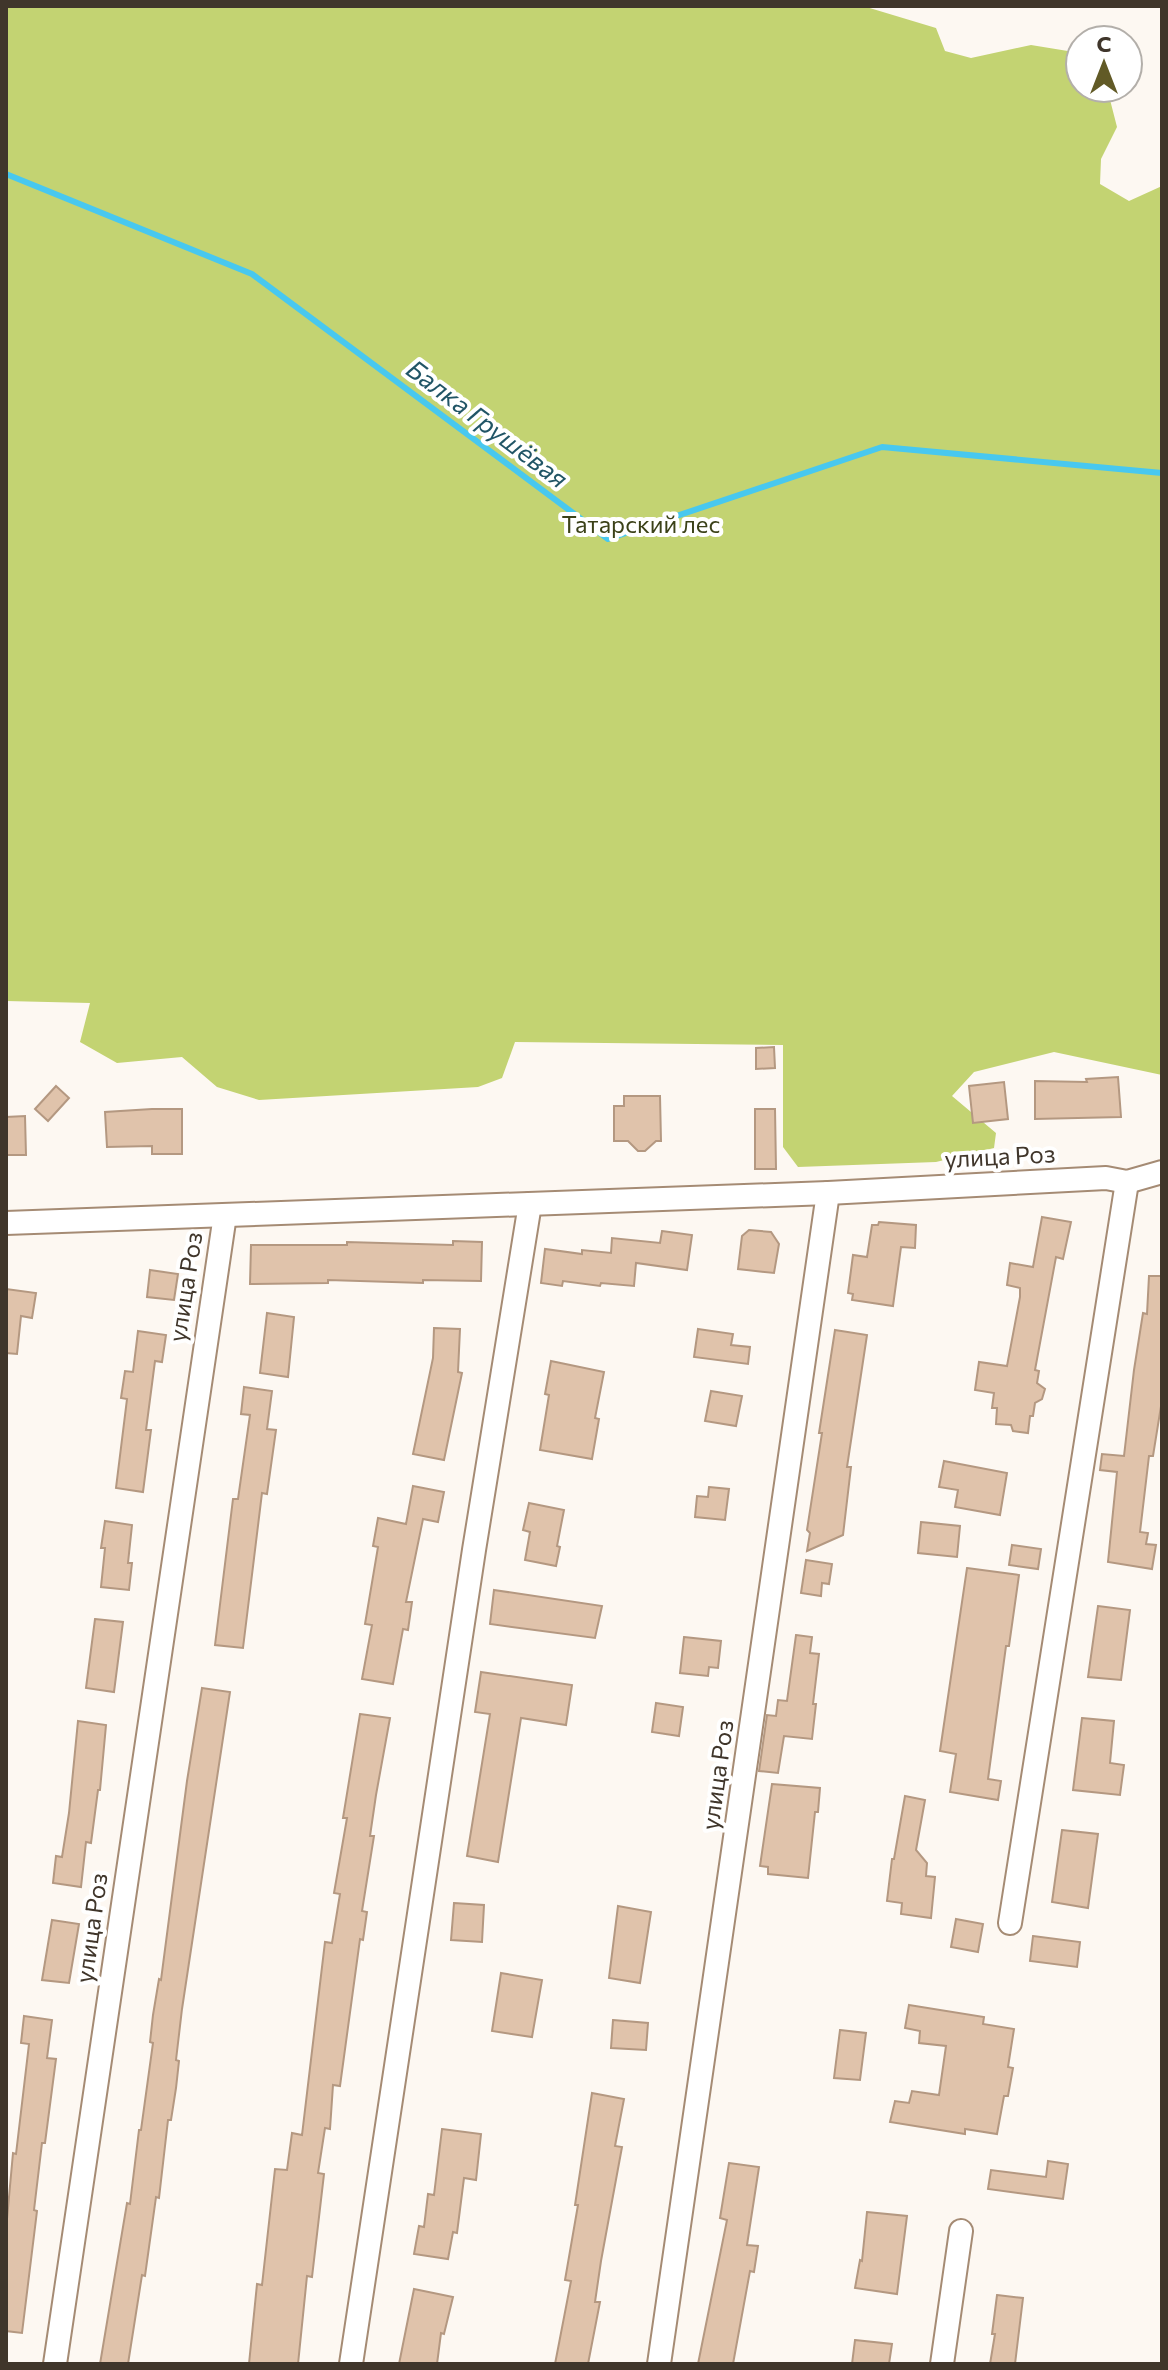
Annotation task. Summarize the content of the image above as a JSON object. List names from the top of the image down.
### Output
{
  "streets": {
    "street": ["улица Роз"]
  },
  "water": ["Балка Грушёвая"],
  "parks": ["Татарский лес"],
  "north": "top"
}
